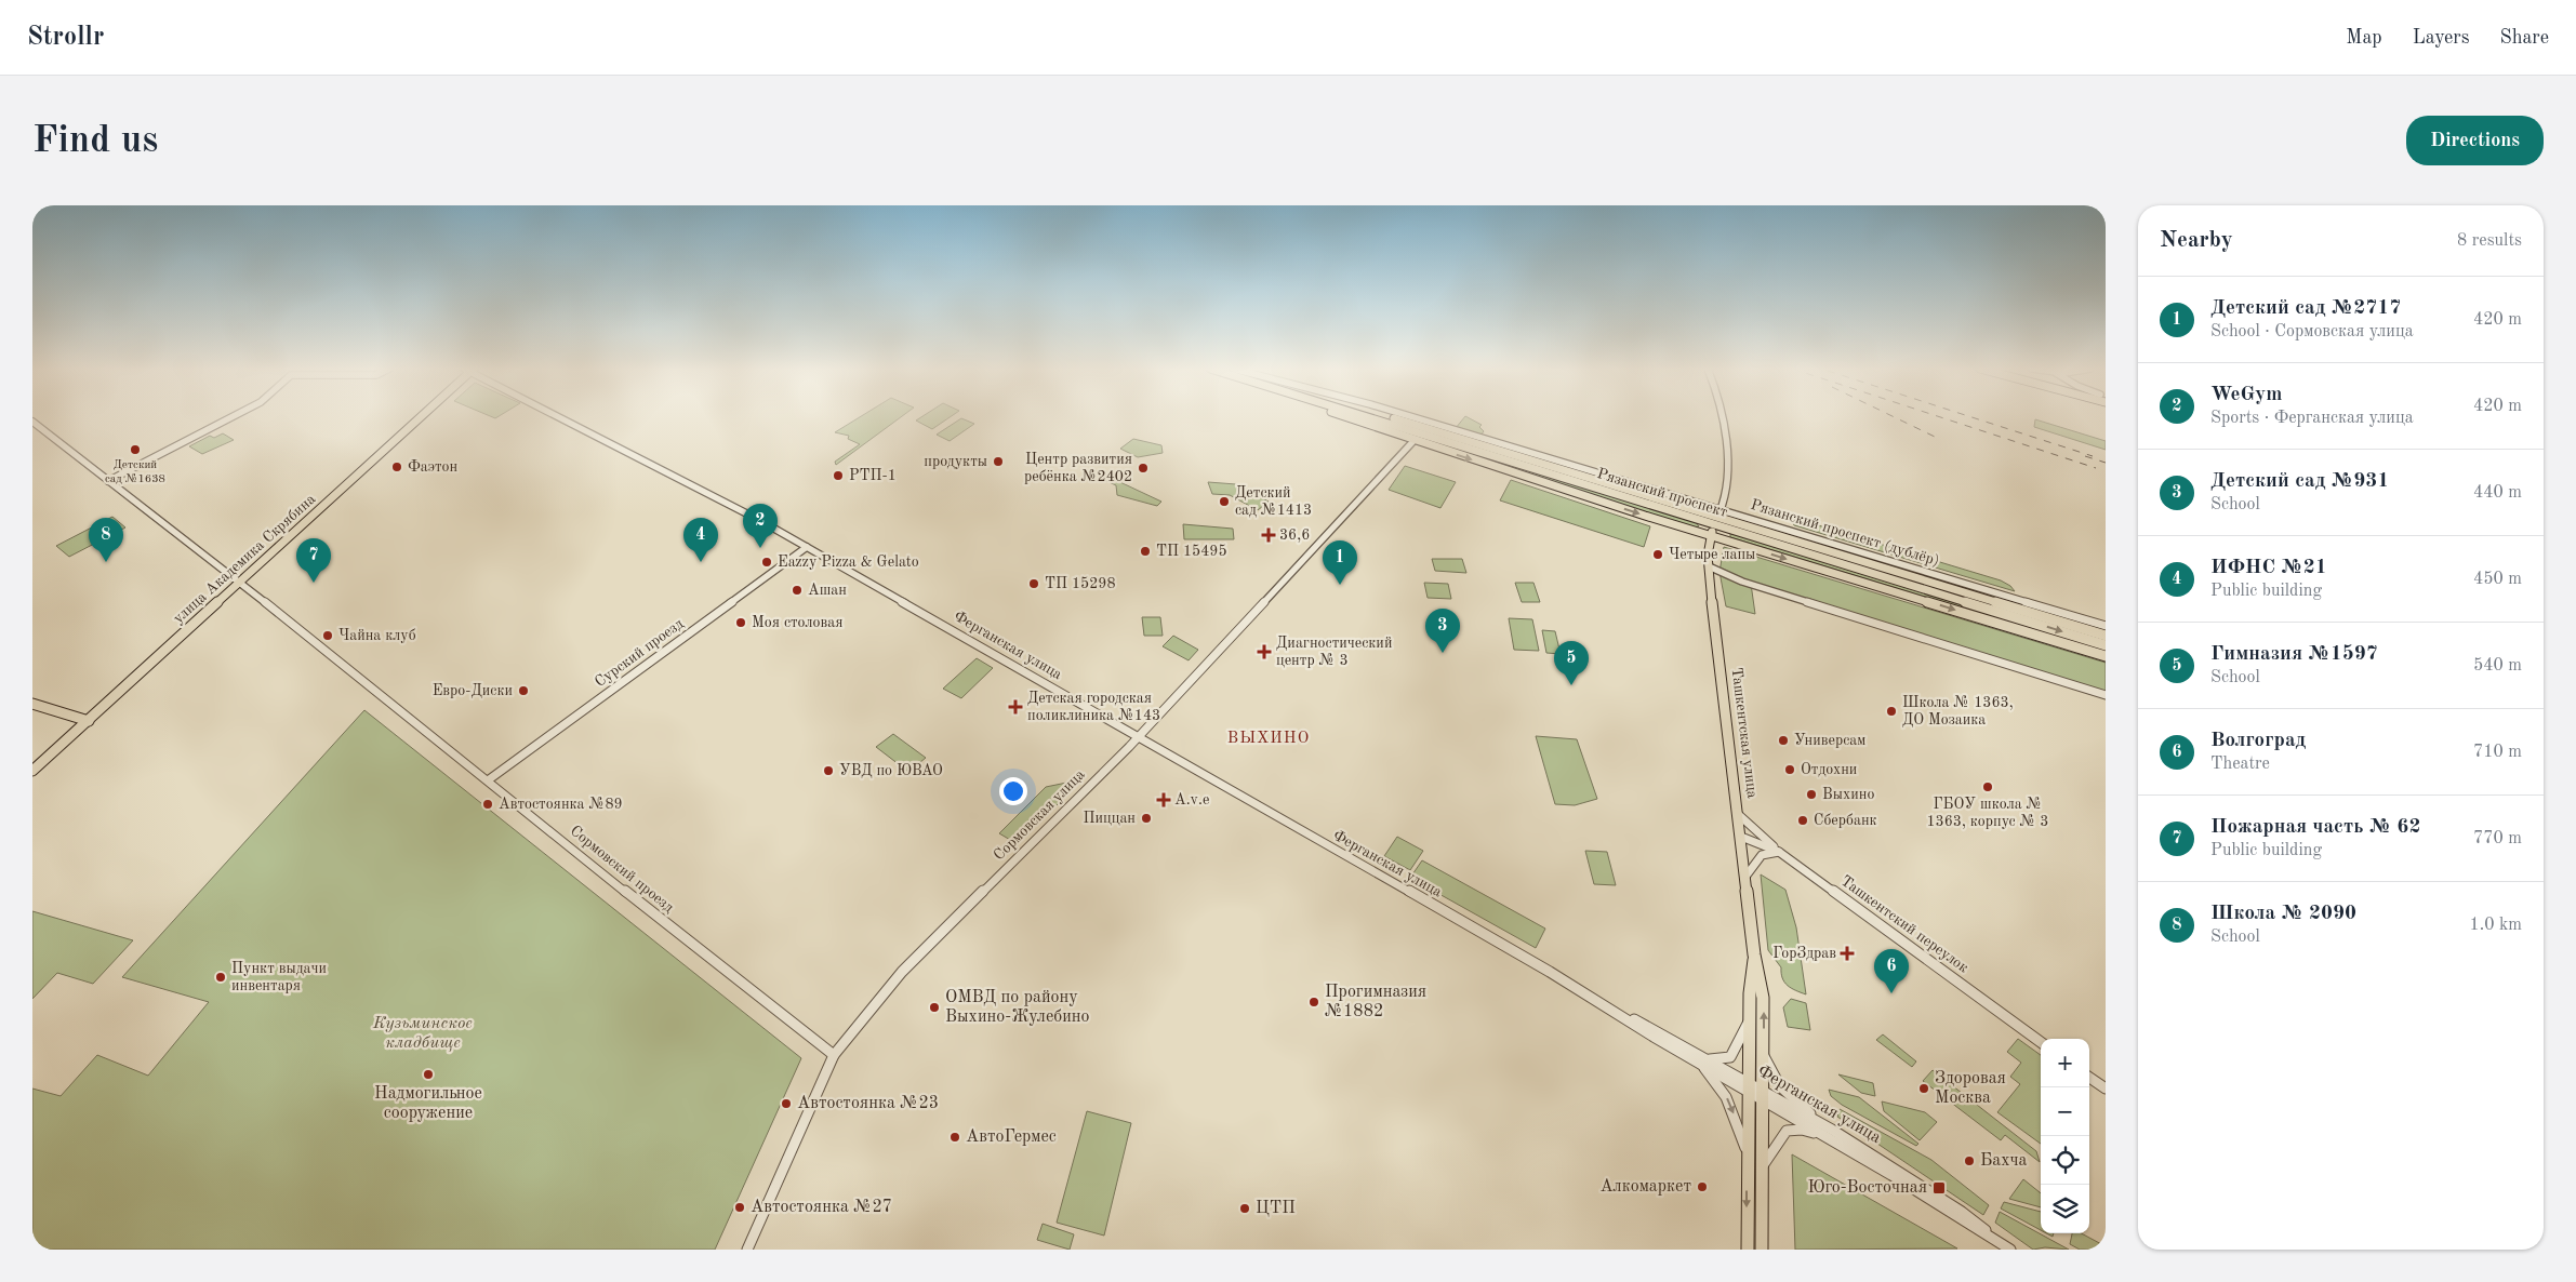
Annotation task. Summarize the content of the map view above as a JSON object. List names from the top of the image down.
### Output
{
  "streets": {
    "main road": ["Рязанский проспект", "улица Академика Скрябина", "Ташкентская улица"],
    "street": [
      "Рязанский проспект (дублёр)",
      "Ферганская улица",
      "Сурский проезд",
      "Сормовская улица",
      "Сормовский проезд",
      "Ташкентский переулок"
    ]
  },
  "crossings": [
    ["Рязанский проспект", "Рязанский проспект (дублёр)"],
    ["Рязанский проспект", "Ташкентская улица"],
    ["Рязанский проспект (дублёр)", "Ташкентская улица"],
    ["улица Академика Скрябина", "Сормовский проезд"],
    ["Ферганская улица", "Сурский проезд"],
    ["Ферганская улица", "Ташкентская улица"],
    ["Ферганская улица", "Сормовская улица"],
    ["Сурский проезд", "Сормовский проезд"],
    ["Ташкентская улица", "Ташкентский переулок"],
    ["Сормовская улица", "Сормовский проезд"]
  ],
  "districts": ["ВЫХИНО"],
  "parks": ["Кузьминское кладбище"],
  "places": {
    "other": [
      "Детский сад №1638",
      "продукты",
      "Фаэтон",
      "Центр развития ребёнка №2402",
      "РТП-1",
      "Детский сад №1413",
      "ТП 15495",
      "Четыре лапы",
      "Eazzy Pizza & Gelato",
      "ТП 15298",
      "Ашан",
      "Моя столовая",
      "Чайна клуб",
      "Евро-Диски",
      "Школа № 1363, ДО Мозаика",
      "Универсам",
      "Отдохни",
      "УВД по ЮВАО",
      "ГБОУ школа № 1363, корпус № 3",
      "Выхино",
      "Автостоянка №89",
      "Пиццан",
      "Сбербанк",
      "Пункт выдачи инвентаря",
      "Прогимназия №1882",
      "ОМВД по району Выхино-Жулебино",
      "Надмогильное сооружение",
      "Здоровая Москва",
      "Автостоянка №23",
      "АвтоГермес",
      "Бахча",
      "Алкомаркет",
      "Автостоянка №27",
      "ЦТП"
    ],
    "health": [
      "36,6",
      "Диагностический центр № 3",
      "Детская городская поликлиника №143",
      "A.v.e",
      "ГорЗдрав"
    ],
    "transit": ["Юго-Восточная"]
  },
  "page": {
    "header": "Strollr",
    "nav": ["Map", "Layers", "Share"],
    "buttons": "Directions",
    "title": "Find us",
    "heading": ["Nearby", "8 results"],
    "list": [
      {
        "mark": "1",
        "name": "Детский сад №2717",
        "note": "School · Сормовская улица",
        "value": "420 m"
      },
      {
        "mark": "2",
        "name": "WeGym",
        "note": "Sports · Ферганская улица",
        "value": "420 m"
      },
      {
        "mark": "3",
        "name": "Детский сад №931",
        "note": "School",
        "value": "440 m"
      },
      {
        "mark": "4",
        "name": "ИФНС №21",
        "note": "Public building",
        "value": "450 m"
      },
      {
        "mark": "5",
        "name": "Гимназия №1597",
        "note": "School",
        "value": "540 m"
      },
      {
        "mark": "6",
        "name": "Волгоград",
        "note": "Theatre",
        "value": "710 m"
      },
      {
        "mark": "7",
        "name": "Пожарная часть № 62",
        "note": "Public building",
        "value": "770 m"
      },
      {
        "mark": "8",
        "name": "Школа № 2090",
        "note": "School",
        "value": "1.0 km"
      }
    ],
    "pins": [
      "2",
      "4",
      "8",
      "7",
      "1",
      "3",
      "5",
      "6"
    ],
    "map_buttons": ["+", "−"]
  }
}
